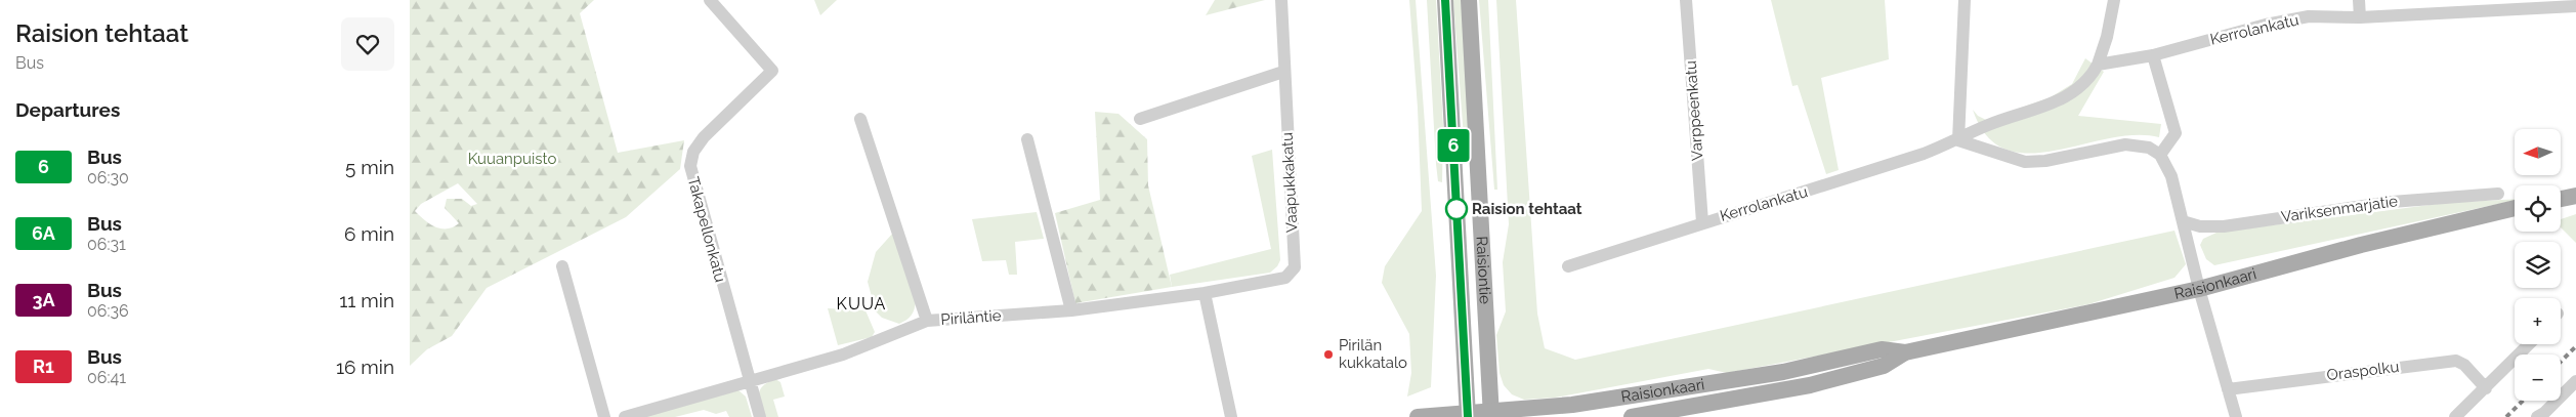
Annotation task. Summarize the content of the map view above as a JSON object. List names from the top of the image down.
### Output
{
  "streets": {
    "main road": ["Raisiontie", "Raisionkaari"],
    "street": [
      "Kerrolankatu",
      "Varppeenkatu",
      "Vaapukkakatu",
      "Variksenmarjatie",
      "Takapellonkatu",
      "Piriläntie",
      "Oraspolku"
    ]
  },
  "crossings": [
    ["Kerrolankatu", "Varppeenkatu"],
    ["Vaapukkakatu", "Piriläntie"],
    ["Takapellonkatu", "Piriläntie"],
    ["Raisiontie", "Raisionkaari"]
  ],
  "districts": ["KUUA"],
  "parks": ["Kuuanpuisto"],
  "places": ["Raision tehtaat", "Pirilän kukkatalo"],
  "lines": ["bus line 6"],
  "north": "left",
  "page": {
    "heading": [
      ["Raision tehtaat", "Bus"],
      "Departures"
    ],
    "on_map": "6",
    "map_buttons": ["+", "−"],
    "list": [
      {
        "mark": "6",
        "name": "Bus",
        "note": "06:30",
        "value": "5 min"
      },
      {
        "mark": "6A",
        "name": "Bus",
        "note": "06:31",
        "value": "6 min"
      },
      {
        "mark": "3A",
        "name": "Bus",
        "note": "06:36",
        "value": "11 min"
      },
      {
        "mark": "R1",
        "name": "Bus",
        "note": "06:41",
        "value": "16 min"
      }
    ]
  }
}
